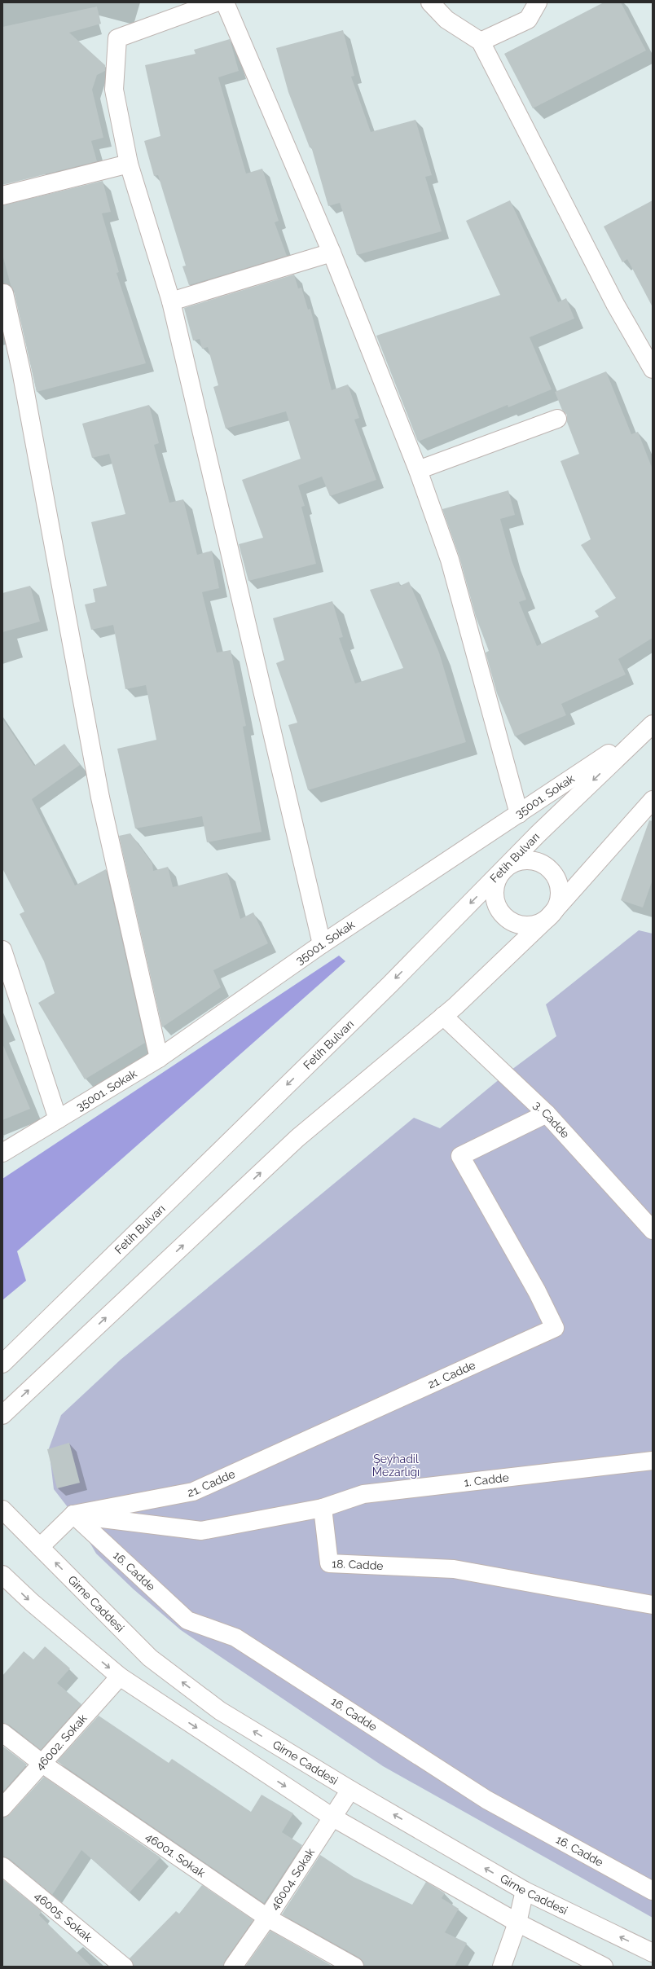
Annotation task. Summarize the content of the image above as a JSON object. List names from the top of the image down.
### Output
{
  "streets": {
    "street": [
      "35001. Sokak",
      "Fetih Bulvarı",
      "3. Cadde",
      "21. Cadde",
      "1. Cadde",
      "18. Cadde",
      "16. Cadde",
      "Girne Caddesi",
      "46002. Sokak",
      "46001. Sokak",
      "46004. Sokak",
      "46005. Sokak"
    ]
  },
  "crossings": [
    ["35001. Sokak", "Fetih Bulvarı"],
    ["3. Cadde", "21. Cadde"],
    ["21. Cadde", "16. Cadde"],
    ["1. Cadde", "18. Cadde"],
    ["Girne Caddesi", "46004. Sokak"],
    ["46002. Sokak", "46001. Sokak"],
    ["46001. Sokak", "46004. Sokak"]
  ],
  "parks": ["Şeyhadil Mezarlığı"]
}
